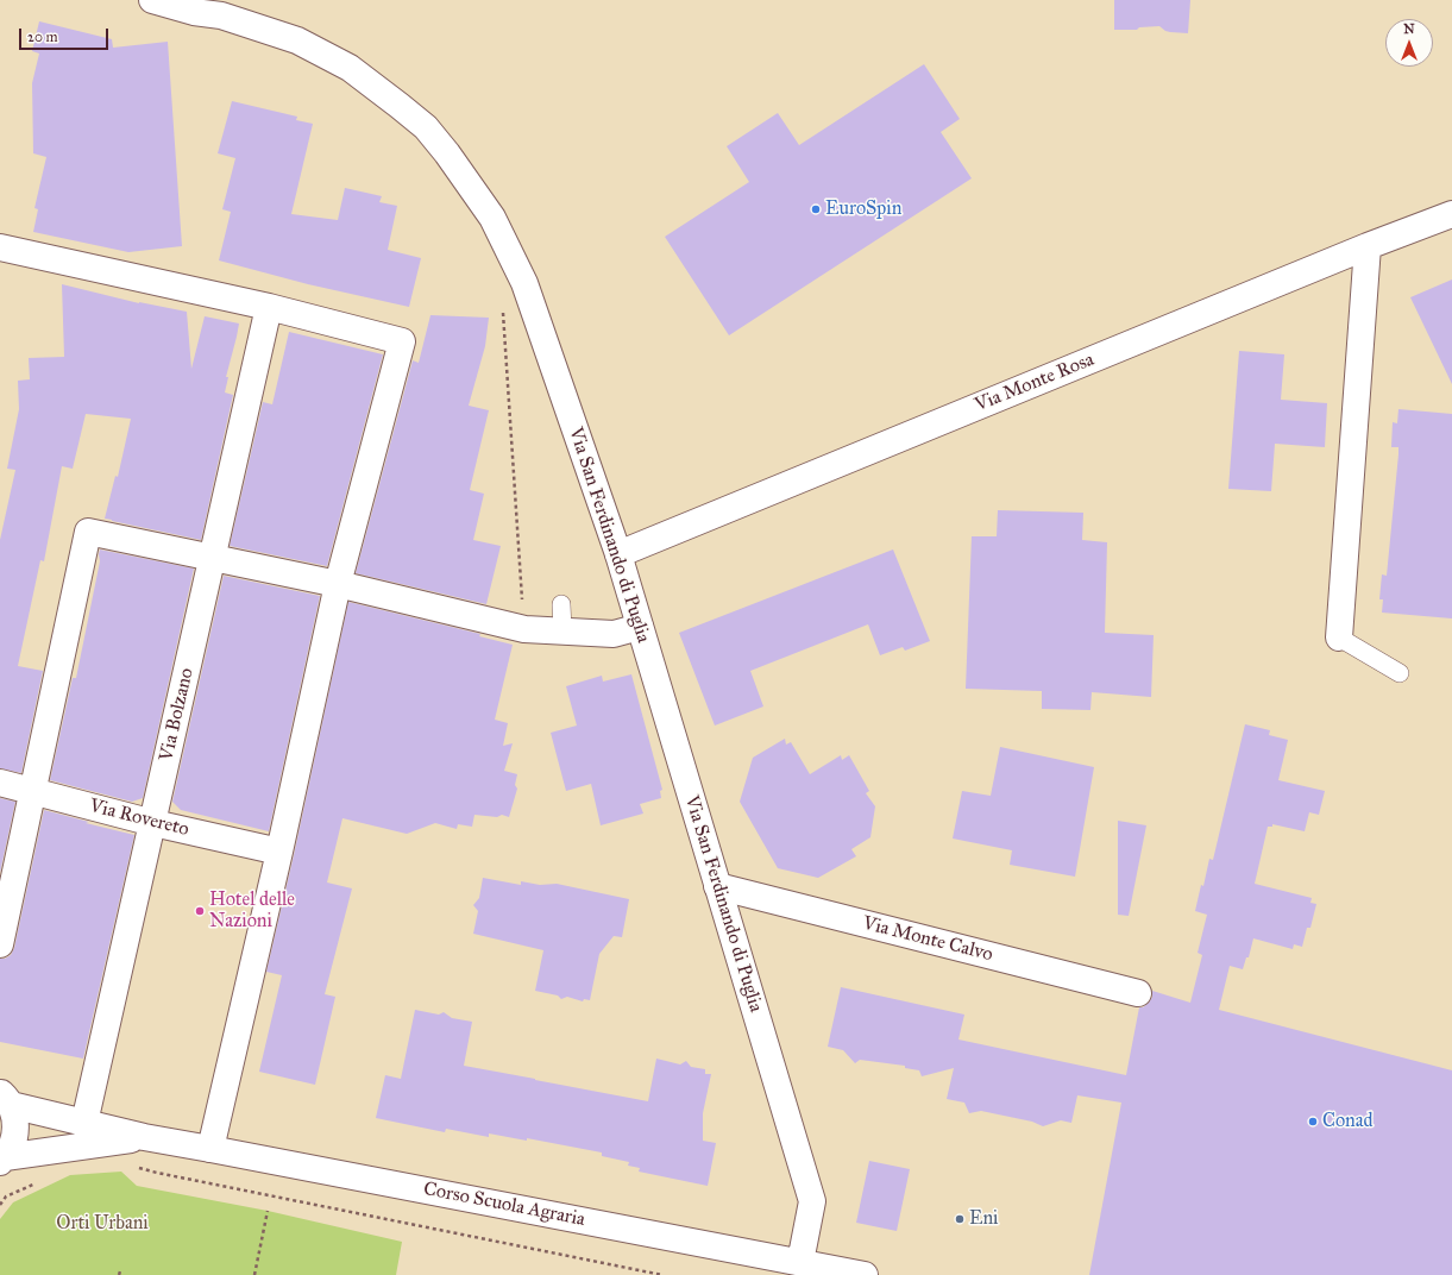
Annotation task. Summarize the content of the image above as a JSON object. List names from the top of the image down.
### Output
{
  "streets": {
    "street": [
      "Via Monte Rosa",
      "Via San Ferdinando di Puglia",
      "Via Bolzano",
      "Via Rovereto",
      "Via Monte Calvo",
      "Corso Scuola Agraria"
    ]
  },
  "crossings": [
    ["Via Monte Rosa", "Via San Ferdinando di Puglia"],
    ["Via San Ferdinando di Puglia", "Via Monte Calvo"],
    ["Via San Ferdinando di Puglia", "Corso Scuola Agraria"],
    ["Via Bolzano", "Via Rovereto"],
    ["Via Bolzano", "Corso Scuola Agraria"]
  ],
  "parks": ["Orti Urbani"],
  "places": [
    "EuroSpin",
    "Hotel delle Nazioni",
    "Conad",
    "Eni"
  ],
  "scale_bar": "20 m",
  "north": "top"
}
